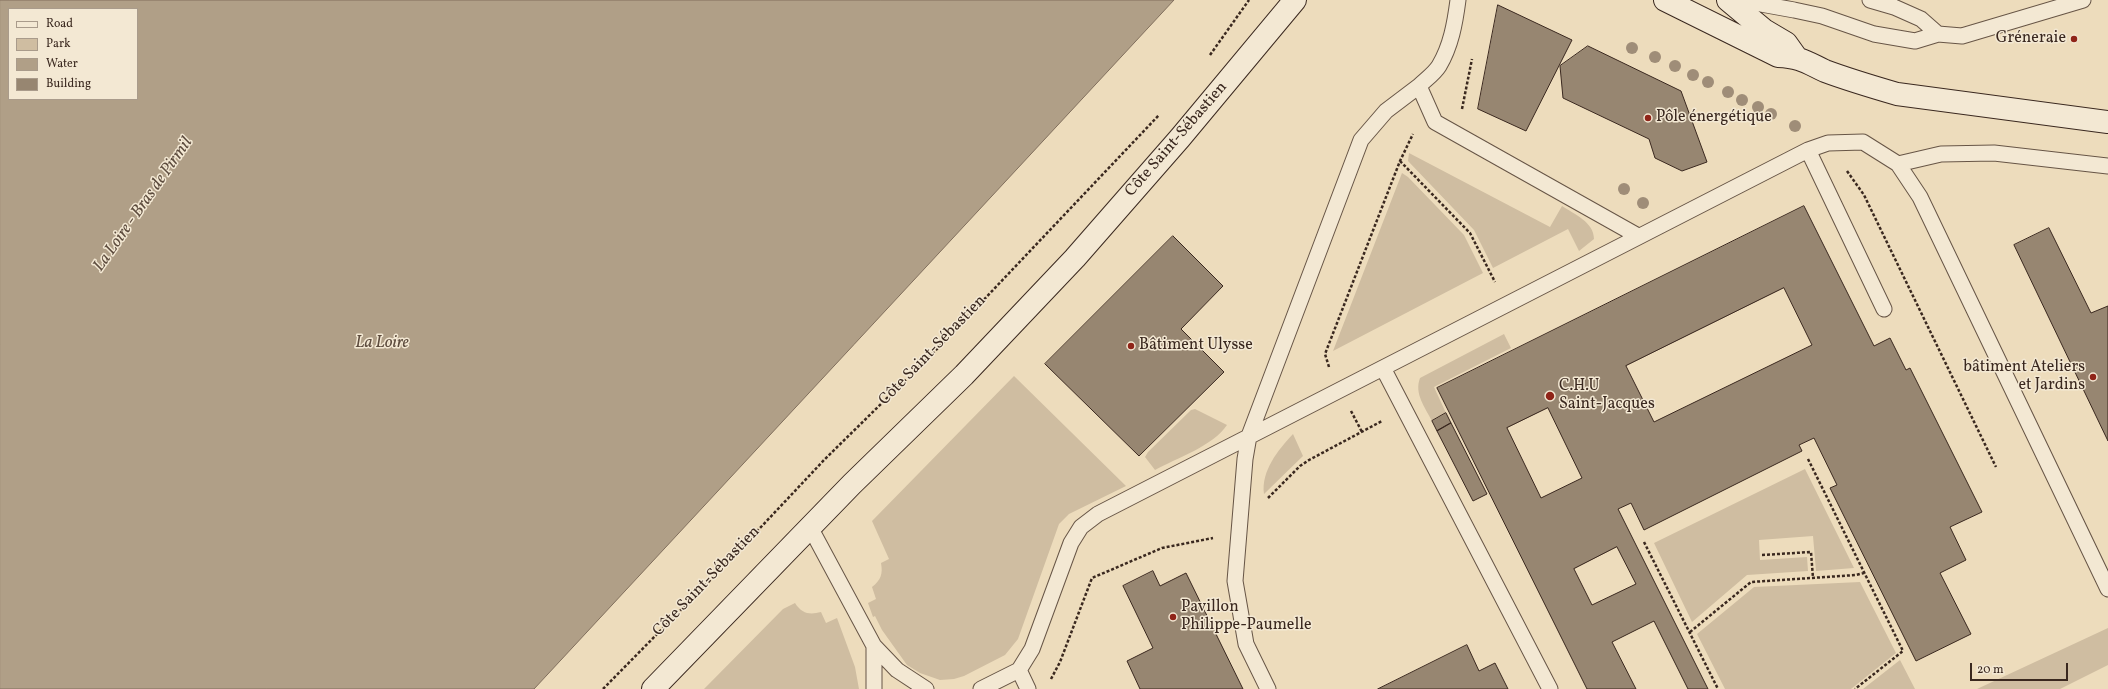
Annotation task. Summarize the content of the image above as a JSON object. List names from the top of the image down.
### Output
{
  "streets": {
    "main road": ["Côte Saint-Sébastien"]
  },
  "water": ["La Loire - Bras de Pirmil", "La Loire"],
  "places": [
    "Gréneraie",
    "Pôle énergétique",
    "Bâtiment Ulysse",
    "bâtiment Ateliers et Jardins",
    "C.H.U Saint-Jacques",
    "Pavillon Philippe-Paumelle"
  ],
  "legend": [
    "Road",
    "Park",
    "Water",
    "Building"
  ],
  "scale_bar": "20 m"
}
